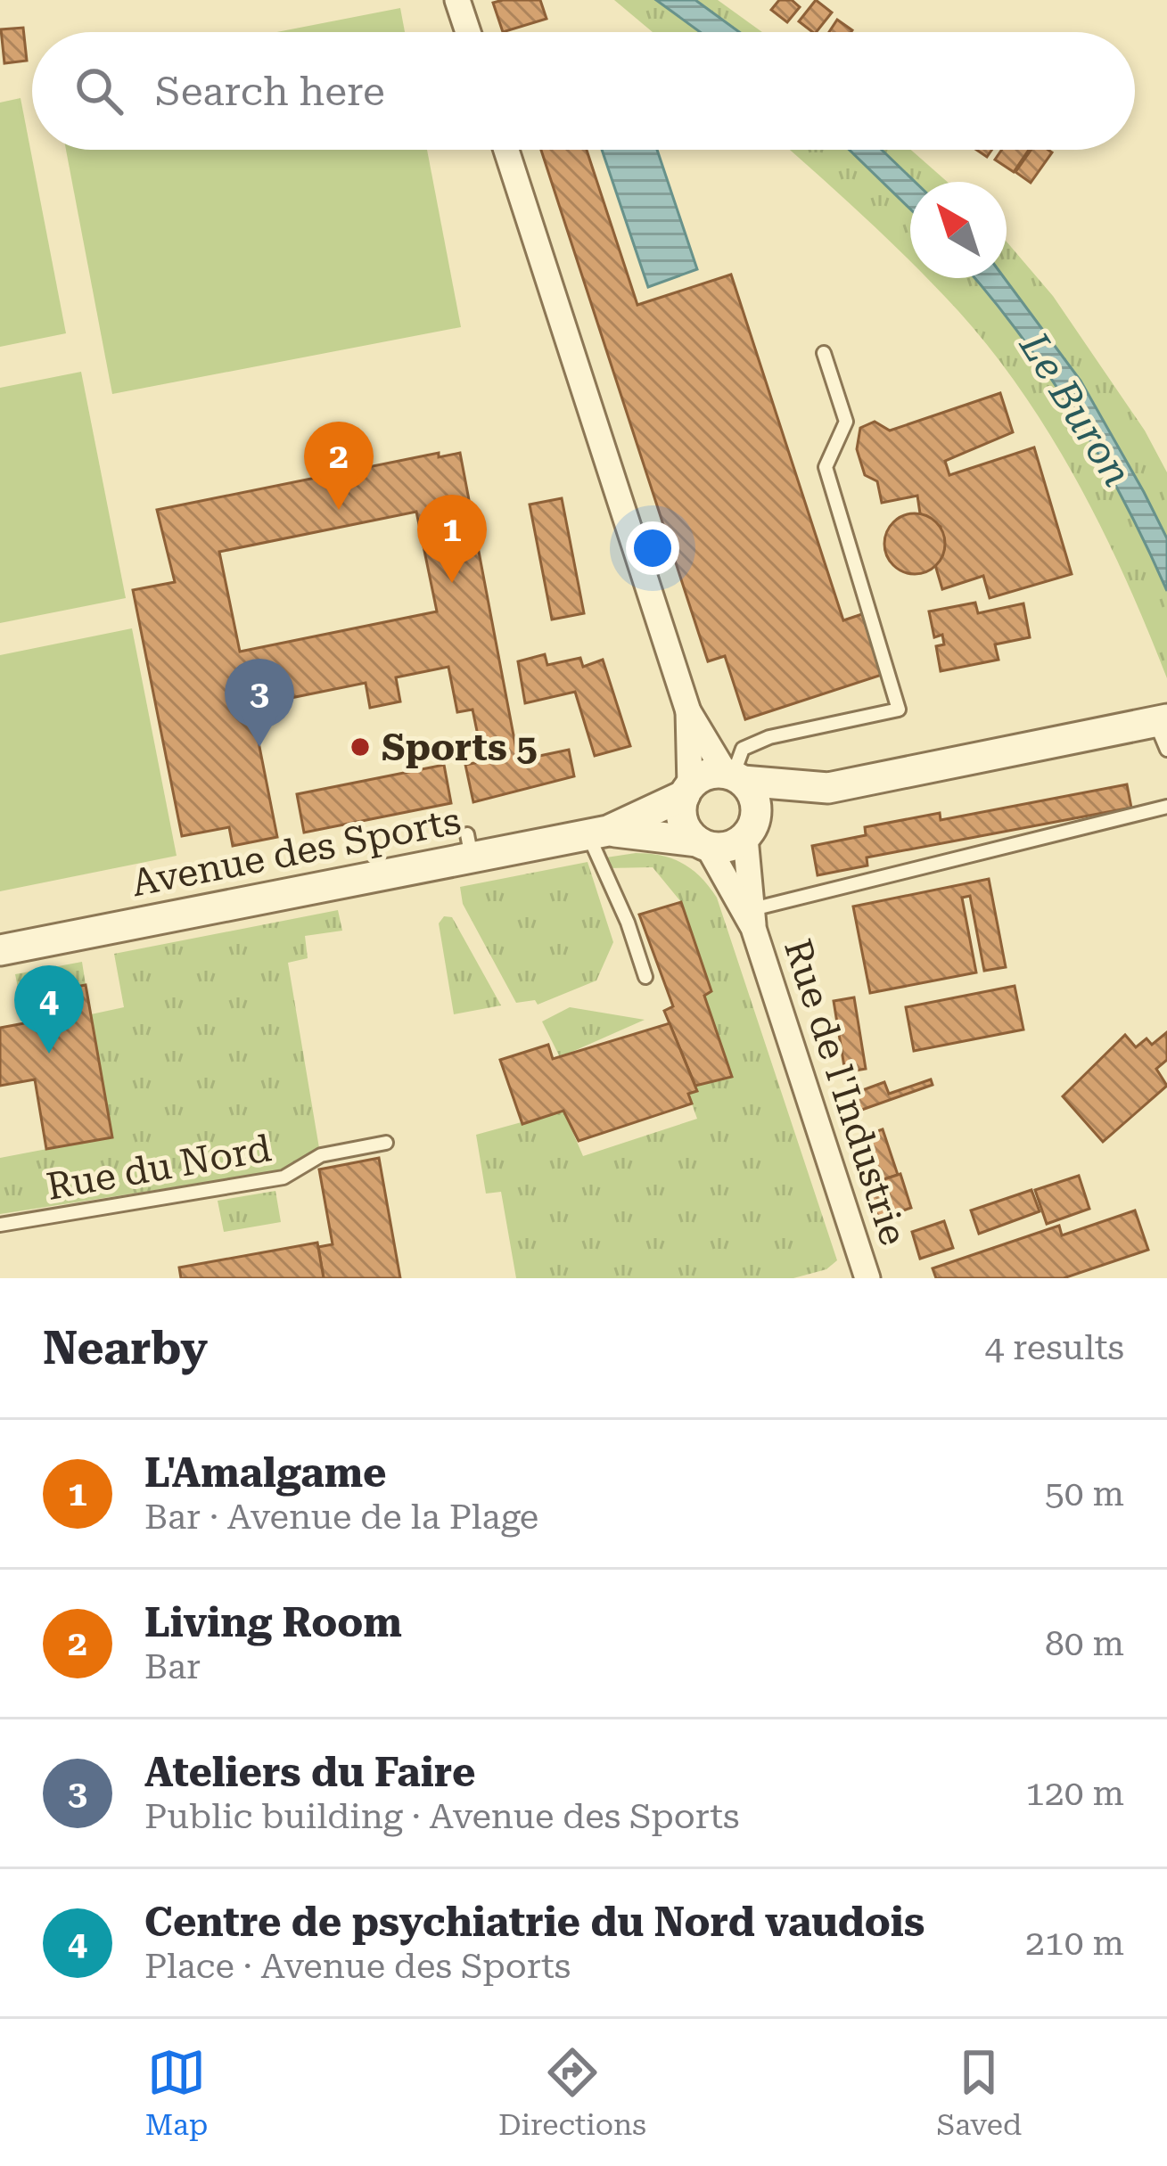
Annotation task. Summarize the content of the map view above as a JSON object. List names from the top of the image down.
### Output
{
  "streets": {
    "street": ["Avenue des Sports", "Rue de l'Industrie"],
    "lane": ["Rue du Nord"]
  },
  "crossings": [
    ["Avenue des Sports", "Rue de l'Industrie"]
  ],
  "water": ["Le Buron"],
  "places": ["Sports 5"],
  "north": "top left",
  "page": {
    "search": "Search here",
    "pins": [
      "2",
      "1",
      "3",
      "4"
    ],
    "heading": ["Nearby", "4 results"],
    "list": [
      {
        "mark": "1",
        "name": "L'Amalgame",
        "note": "Bar · Avenue de la Plage",
        "value": "50 m"
      },
      {
        "mark": "2",
        "name": "Living Room",
        "note": "Bar",
        "value": "80 m"
      },
      {
        "mark": "3",
        "name": "Ateliers du Faire",
        "note": "Public building · Avenue des Sports",
        "value": "120 m"
      },
      {
        "mark": "4",
        "name": "Centre de psychiatrie du Nord vaudois",
        "note": "Place · Avenue des Sports",
        "value": "210 m"
      }
    ],
    "nav": ["Map", "Directions", "Saved"]
  }
}
